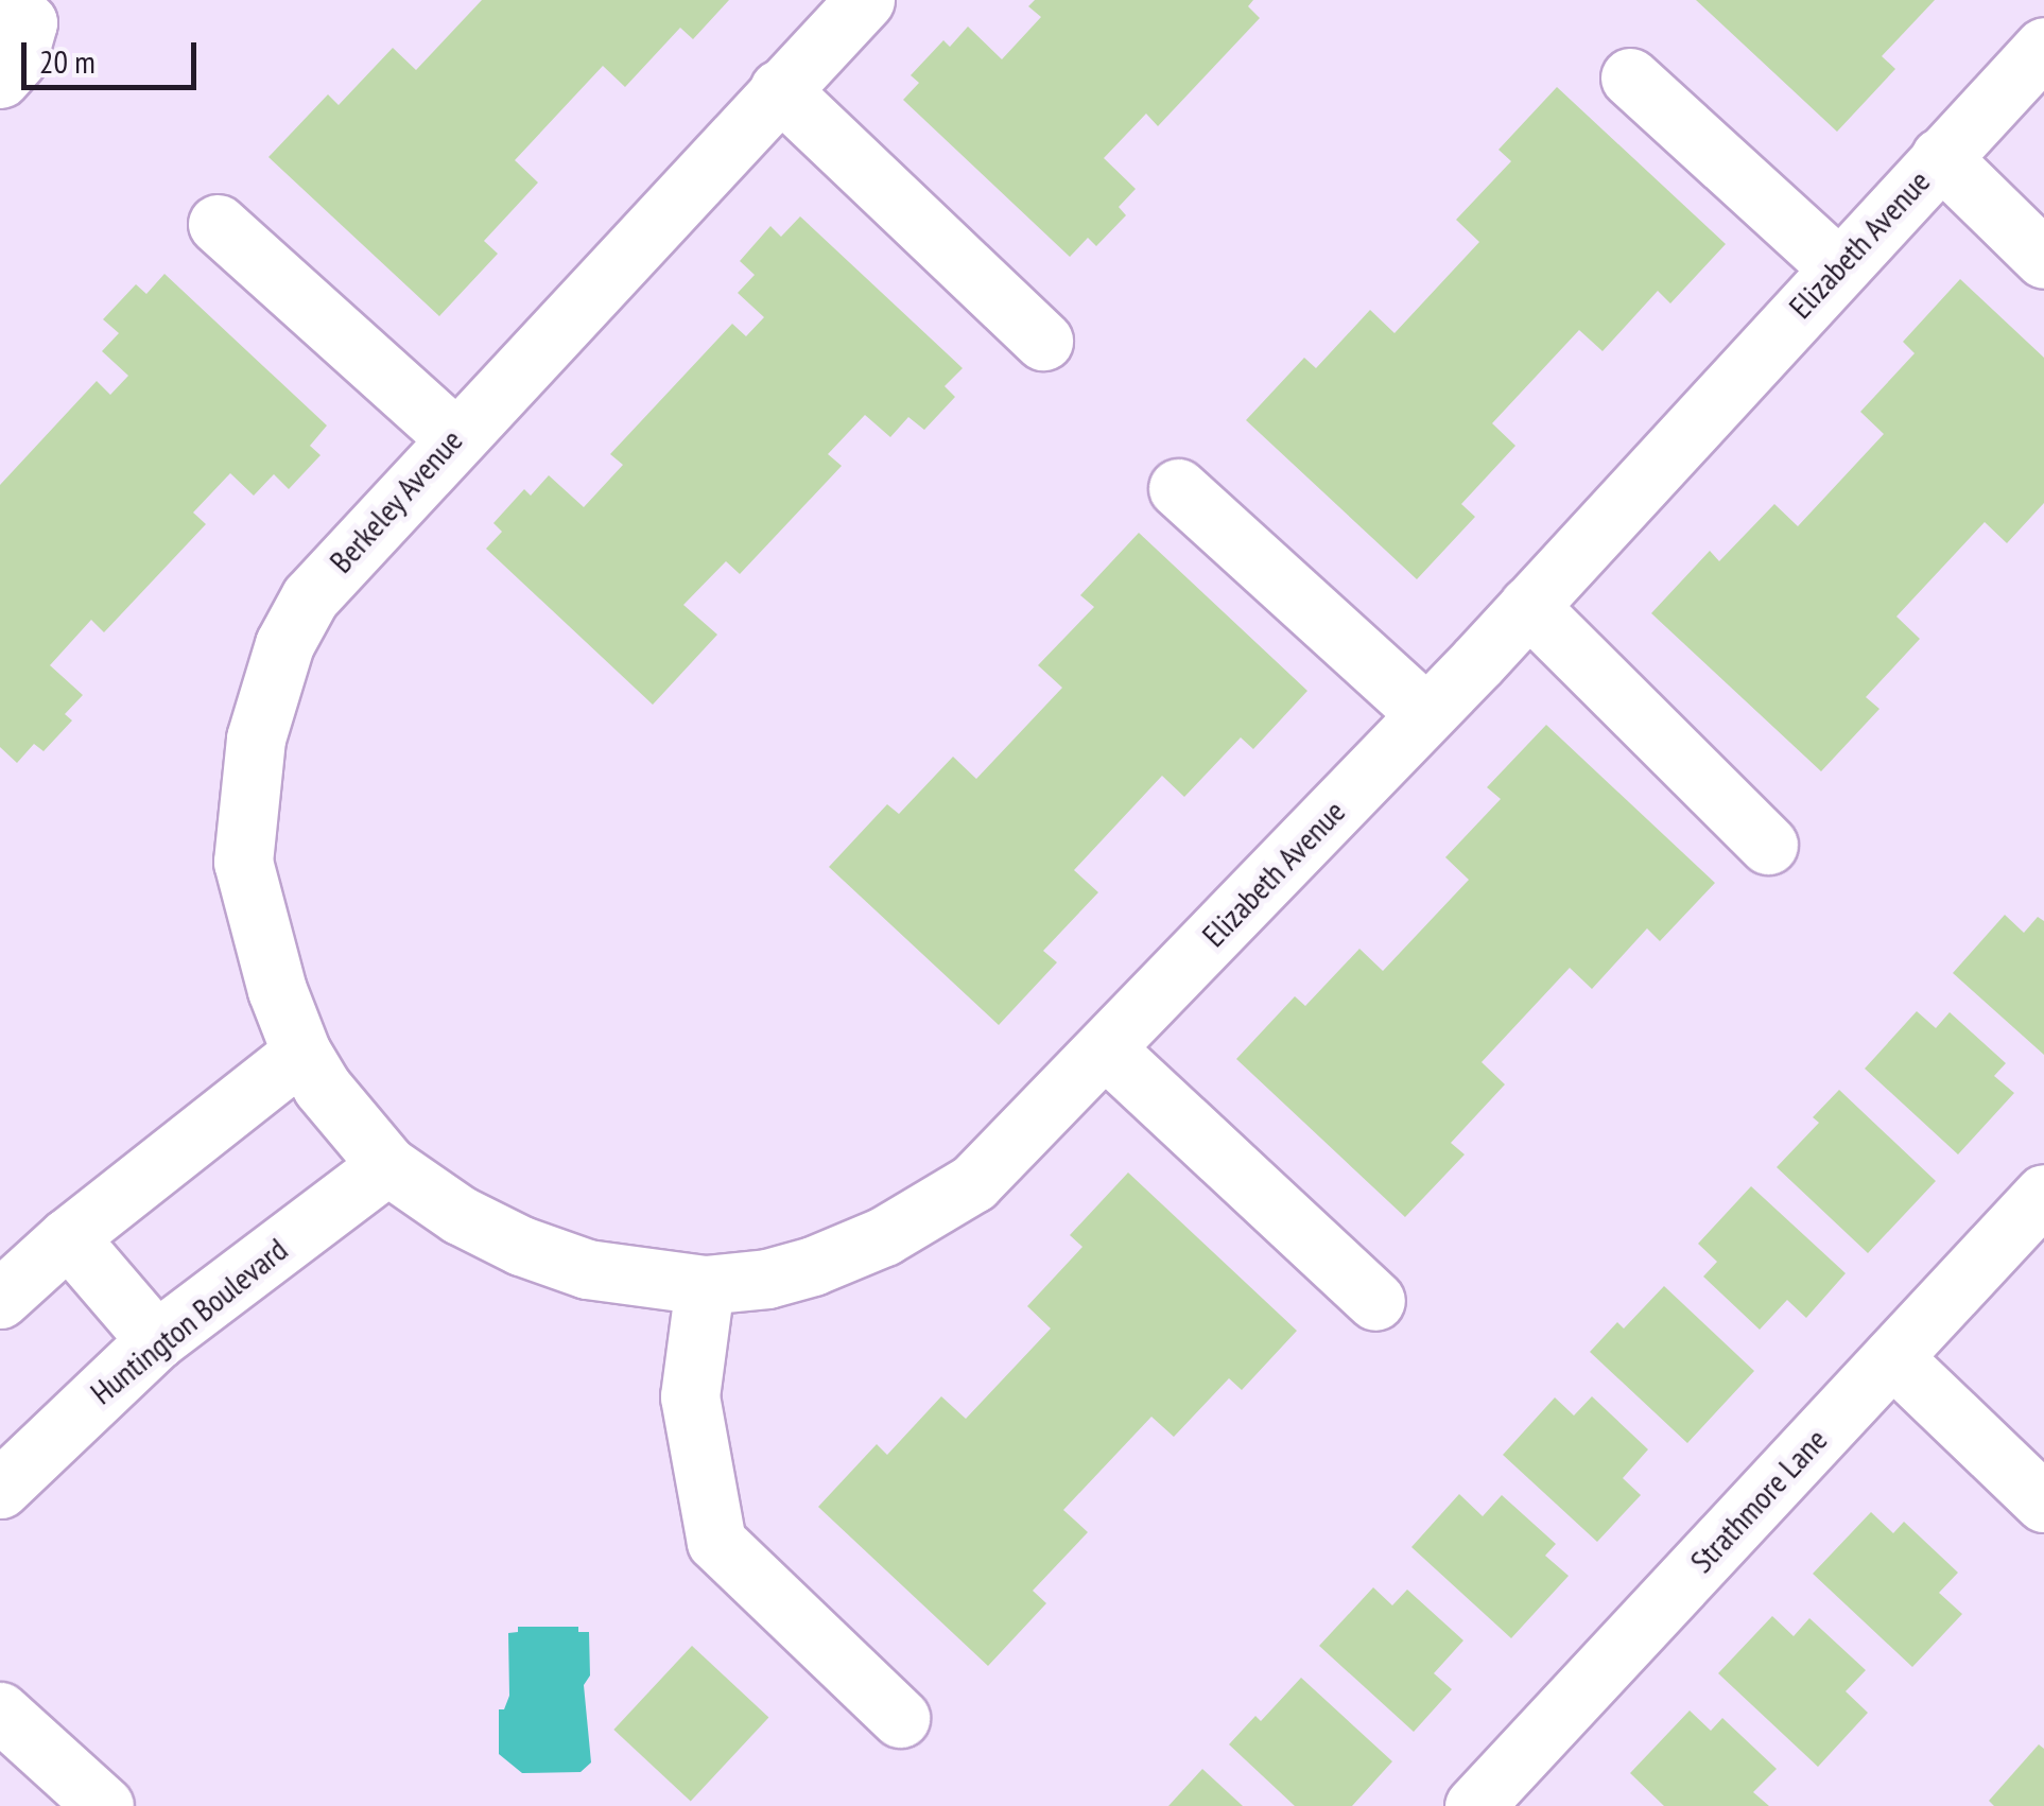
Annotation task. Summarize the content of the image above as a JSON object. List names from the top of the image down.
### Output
{
  "streets": {
    "street": [
      "Elizabeth Avenue",
      "Berkeley Avenue",
      "Huntington Boulevard",
      "Strathmore Lane"
    ]
  },
  "crossings": [
    ["Elizabeth Avenue", "Berkeley Avenue"],
    ["Elizabeth Avenue", "Huntington Boulevard"]
  ],
  "scale_bar": "20 m"
}
